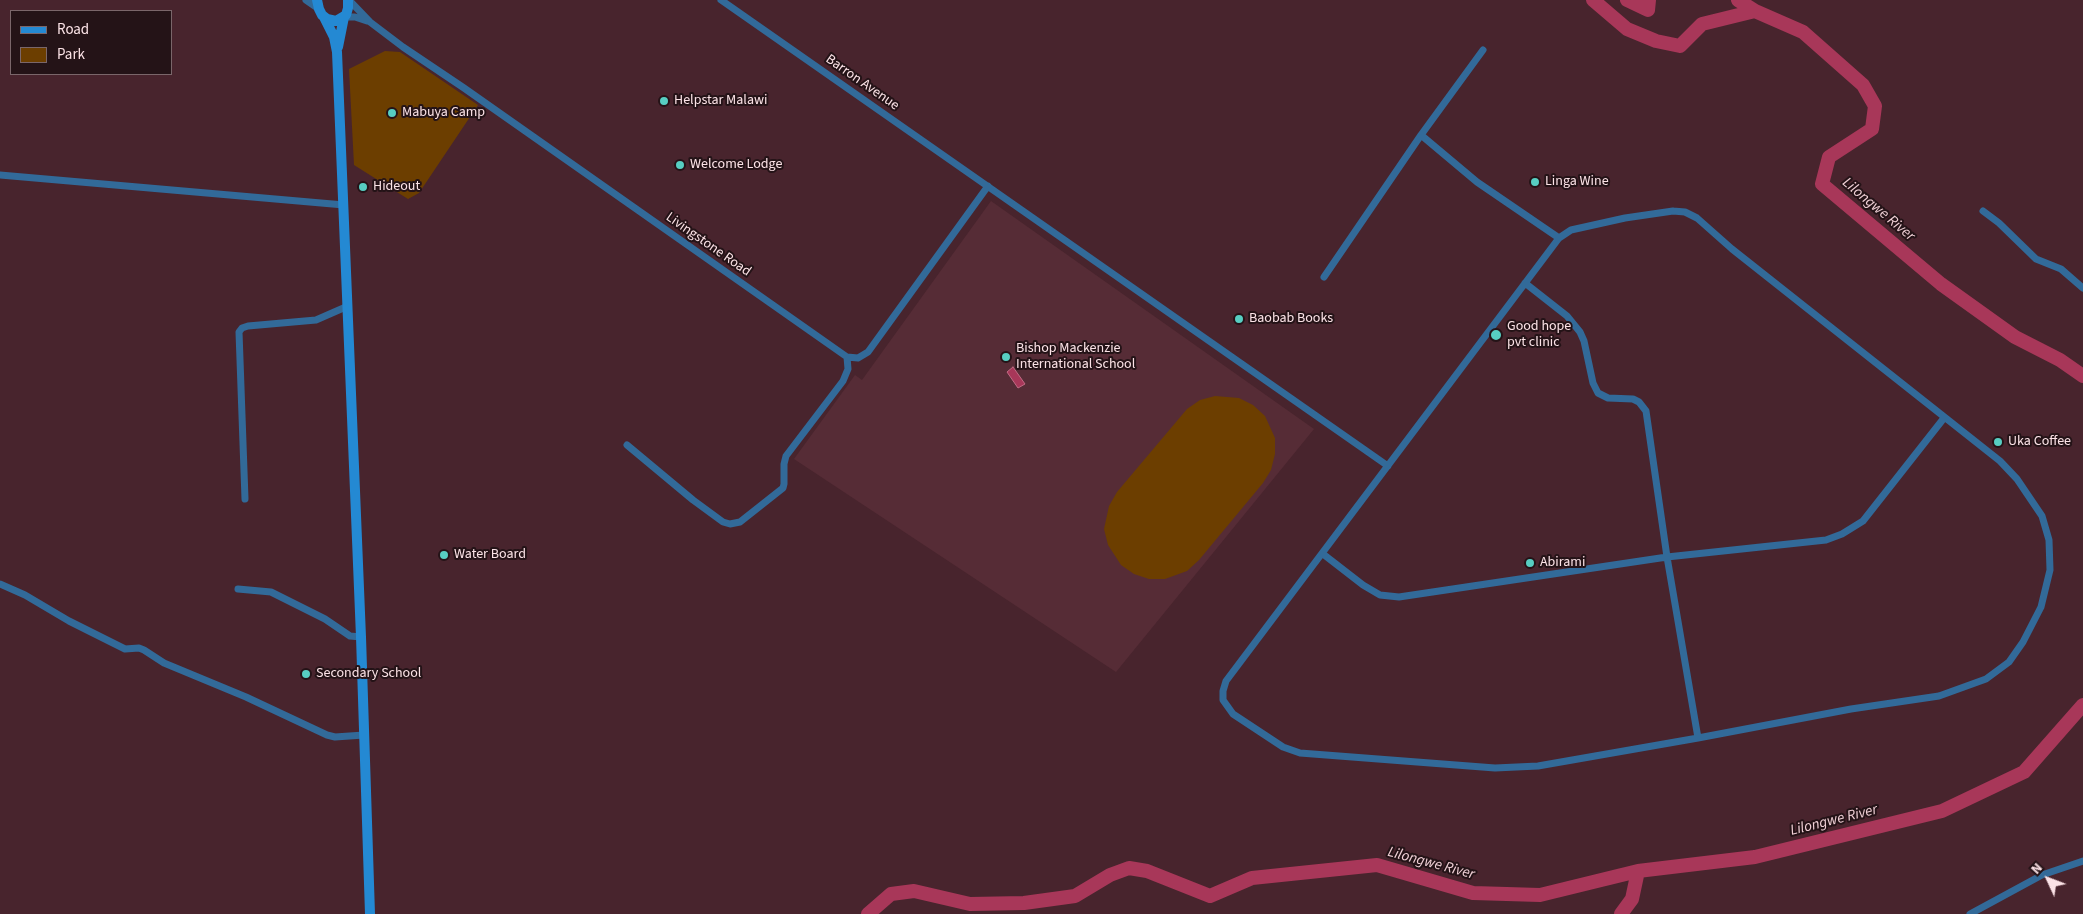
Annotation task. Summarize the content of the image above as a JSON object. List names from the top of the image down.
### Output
{
  "streets": {
    "street": ["Barron Avenue", "Livingstone Road"]
  },
  "water": ["Lilongwe River"],
  "places": [
    "Helpstar Malawi",
    "Mabuya Camp",
    "Welcome Lodge",
    "Linga Wine",
    "Hideout",
    "Baobab Books",
    "Good hope pvt clinic",
    "Bishop Mackenzie International School",
    "Uka Coffee",
    "Water Board",
    "Abirami",
    "Secondary School"
  ],
  "legend": ["Road", "Park"],
  "north": "top left"
}
